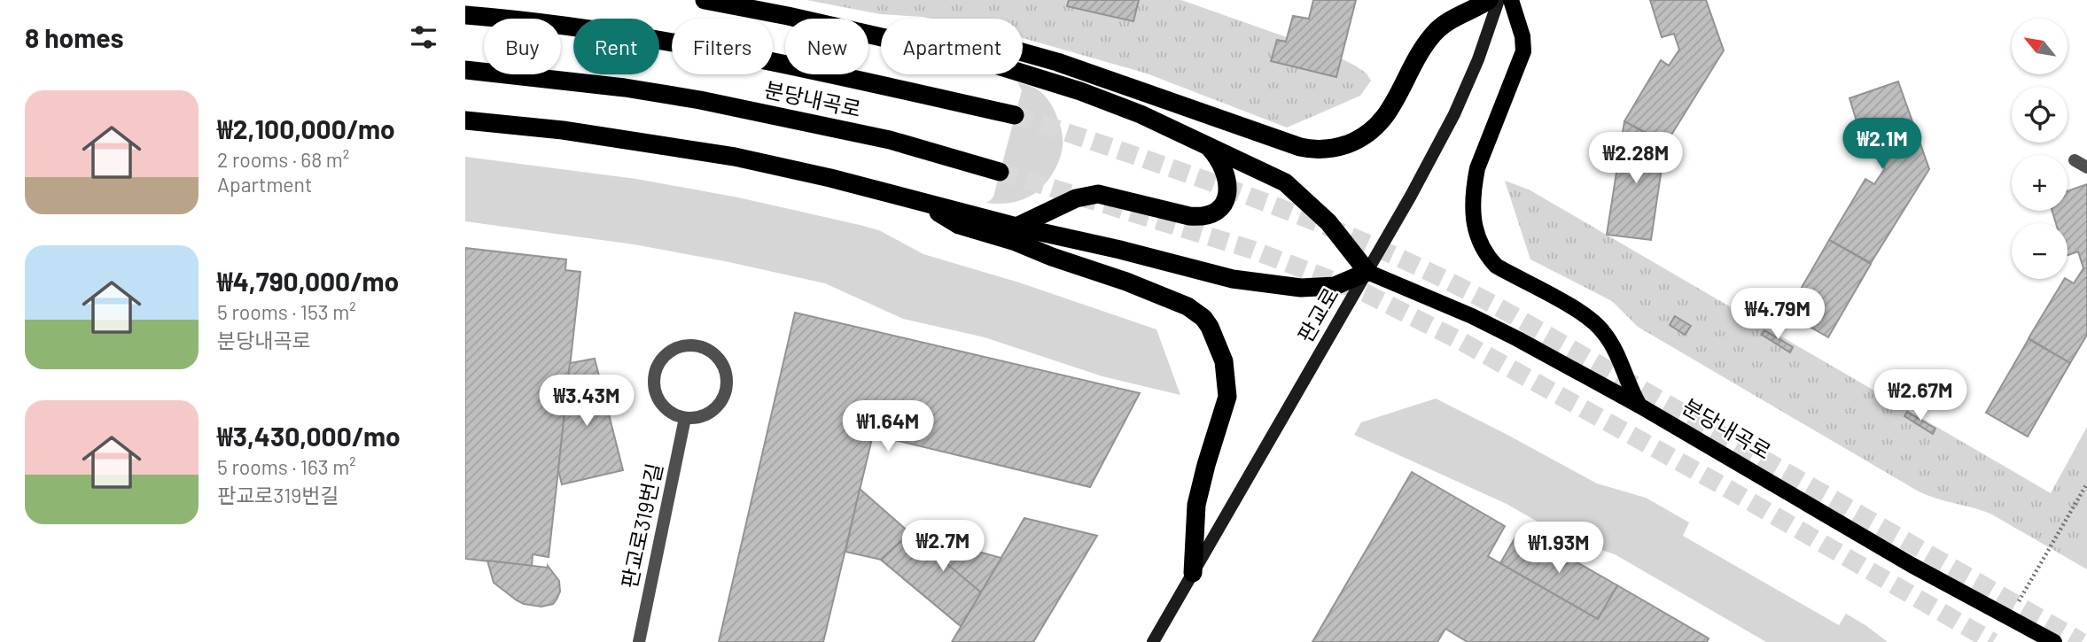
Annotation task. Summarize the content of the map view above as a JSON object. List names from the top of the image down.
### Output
{
  "streets": {
    "highway": ["분당내곡로"],
    "main road": ["판교로"],
    "street": ["판교로319번길"]
  },
  "crossings": [
    ["분당내곡로", "판교로"]
  ],
  "north": "top left",
  "page": {
    "heading": "8 homes",
    "map_buttons": ["+", "−"],
    "chip": [
      "Buy",
      "Rent",
      "Filters",
      "New",
      "Apartment"
    ],
    "list": [
      {
        "name": "₩2,100,000/mo",
        "note": "2 rooms · 68 m² · Apartment"
      },
      {
        "name": "₩4,790,000/mo",
        "note": "5 rooms · 153 m² · 분당내곡로"
      },
      {
        "name": "₩3,430,000/mo",
        "note": "5 rooms · 163 m² · 판교로319번길"
      }
    ],
    "price": [
      "₩2.1M",
      "₩2.28M",
      "₩4.79M",
      "₩2.67M",
      "₩3.43M",
      "₩1.64M",
      "₩2.7M",
      "₩1.93M"
    ]
  }
}
